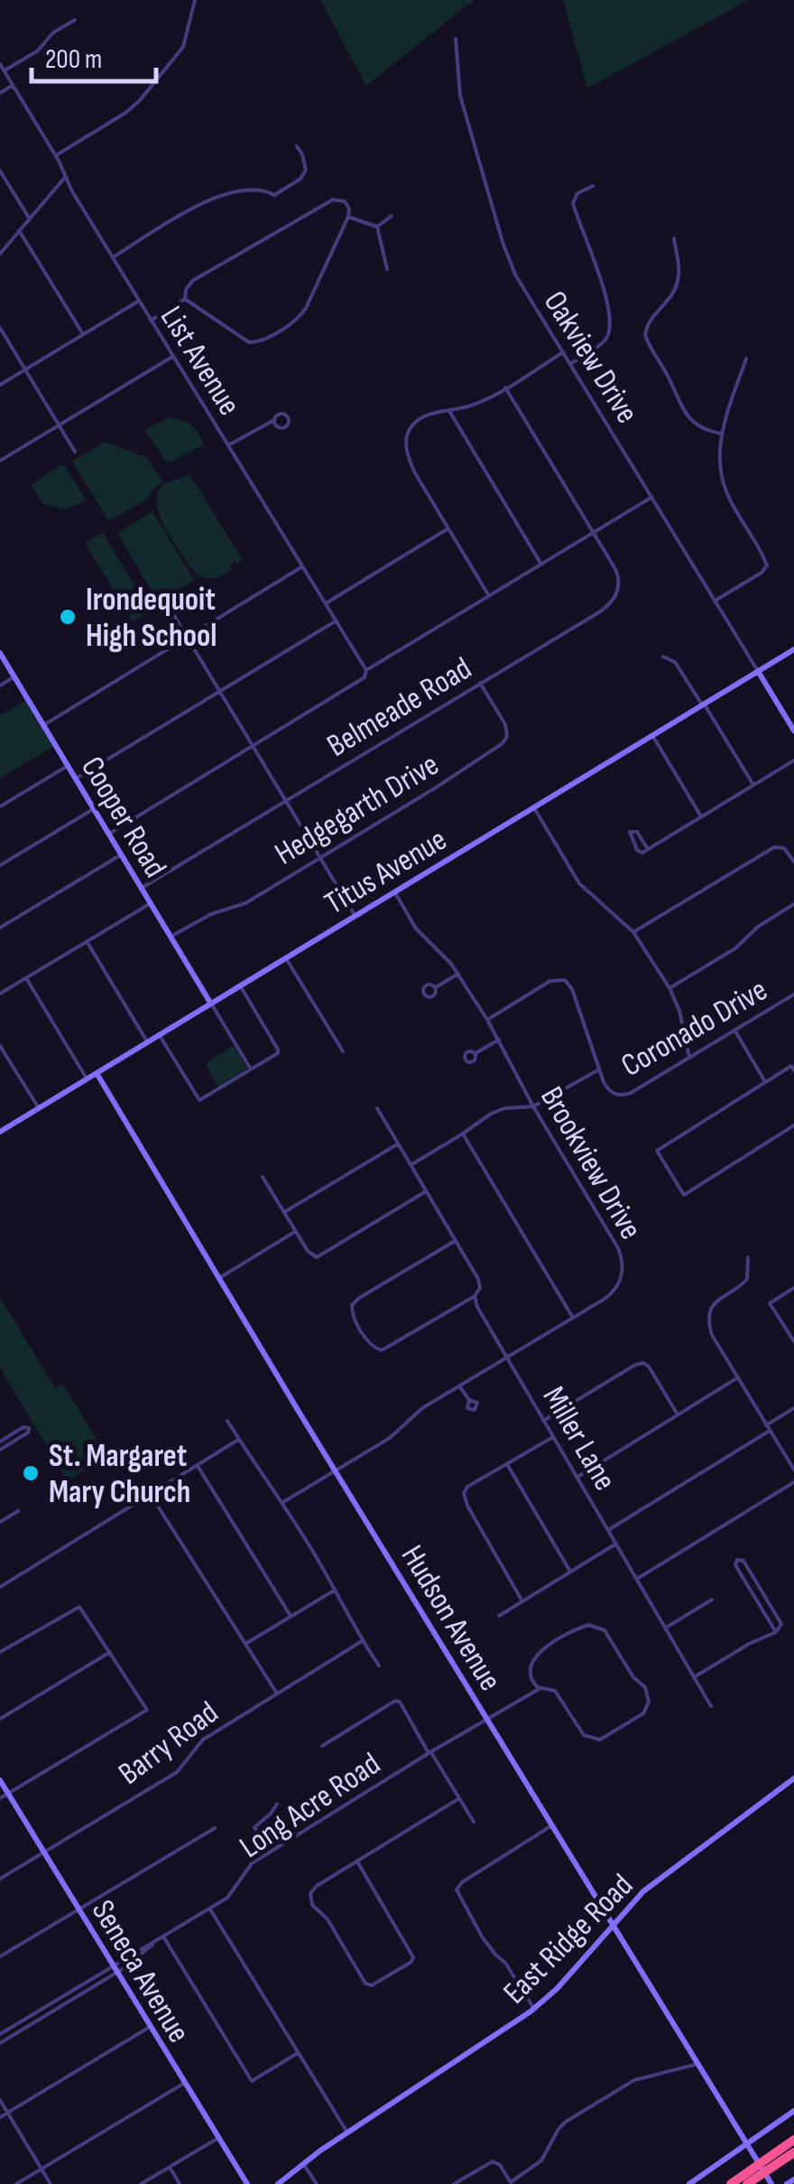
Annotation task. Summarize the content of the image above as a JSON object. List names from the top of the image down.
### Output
{
  "streets": {
    "main road": [
      "Cooper Road",
      "Titus Avenue",
      "Hudson Avenue",
      "East Ridge Road",
      "Seneca Avenue"
    ],
    "street": [
      "Oakview Drive",
      "List Avenue",
      "Belmeade Road",
      "Hedgegarth Drive",
      "Coronado Drive",
      "Brookview Drive",
      "Miller Lane",
      "Barry Road",
      "Long Acre Road"
    ]
  },
  "crossings": [
    ["Oakview Drive", "Titus Avenue"],
    ["Belmeade Road", "Hedgegarth Drive"],
    ["Belmeade Road", "Cooper Road"],
    ["Hedgegarth Drive", "Cooper Road"],
    ["Cooper Road", "Titus Avenue"],
    ["Titus Avenue", "Brookview Drive"],
    ["Titus Avenue", "Hudson Avenue"],
    ["Coronado Drive", "Brookview Drive"],
    ["Brookview Drive", "Miller Lane"],
    ["Brookview Drive", "Hudson Avenue"],
    ["Hudson Avenue", "Long Acre Road"],
    ["Hudson Avenue", "East Ridge Road"],
    ["Barry Road", "Seneca Avenue"],
    ["Long Acre Road", "Seneca Avenue"]
  ],
  "places": ["Irondequoit High School", "St. Margaret Mary Church"],
  "scale_bar": "200 m"
}
